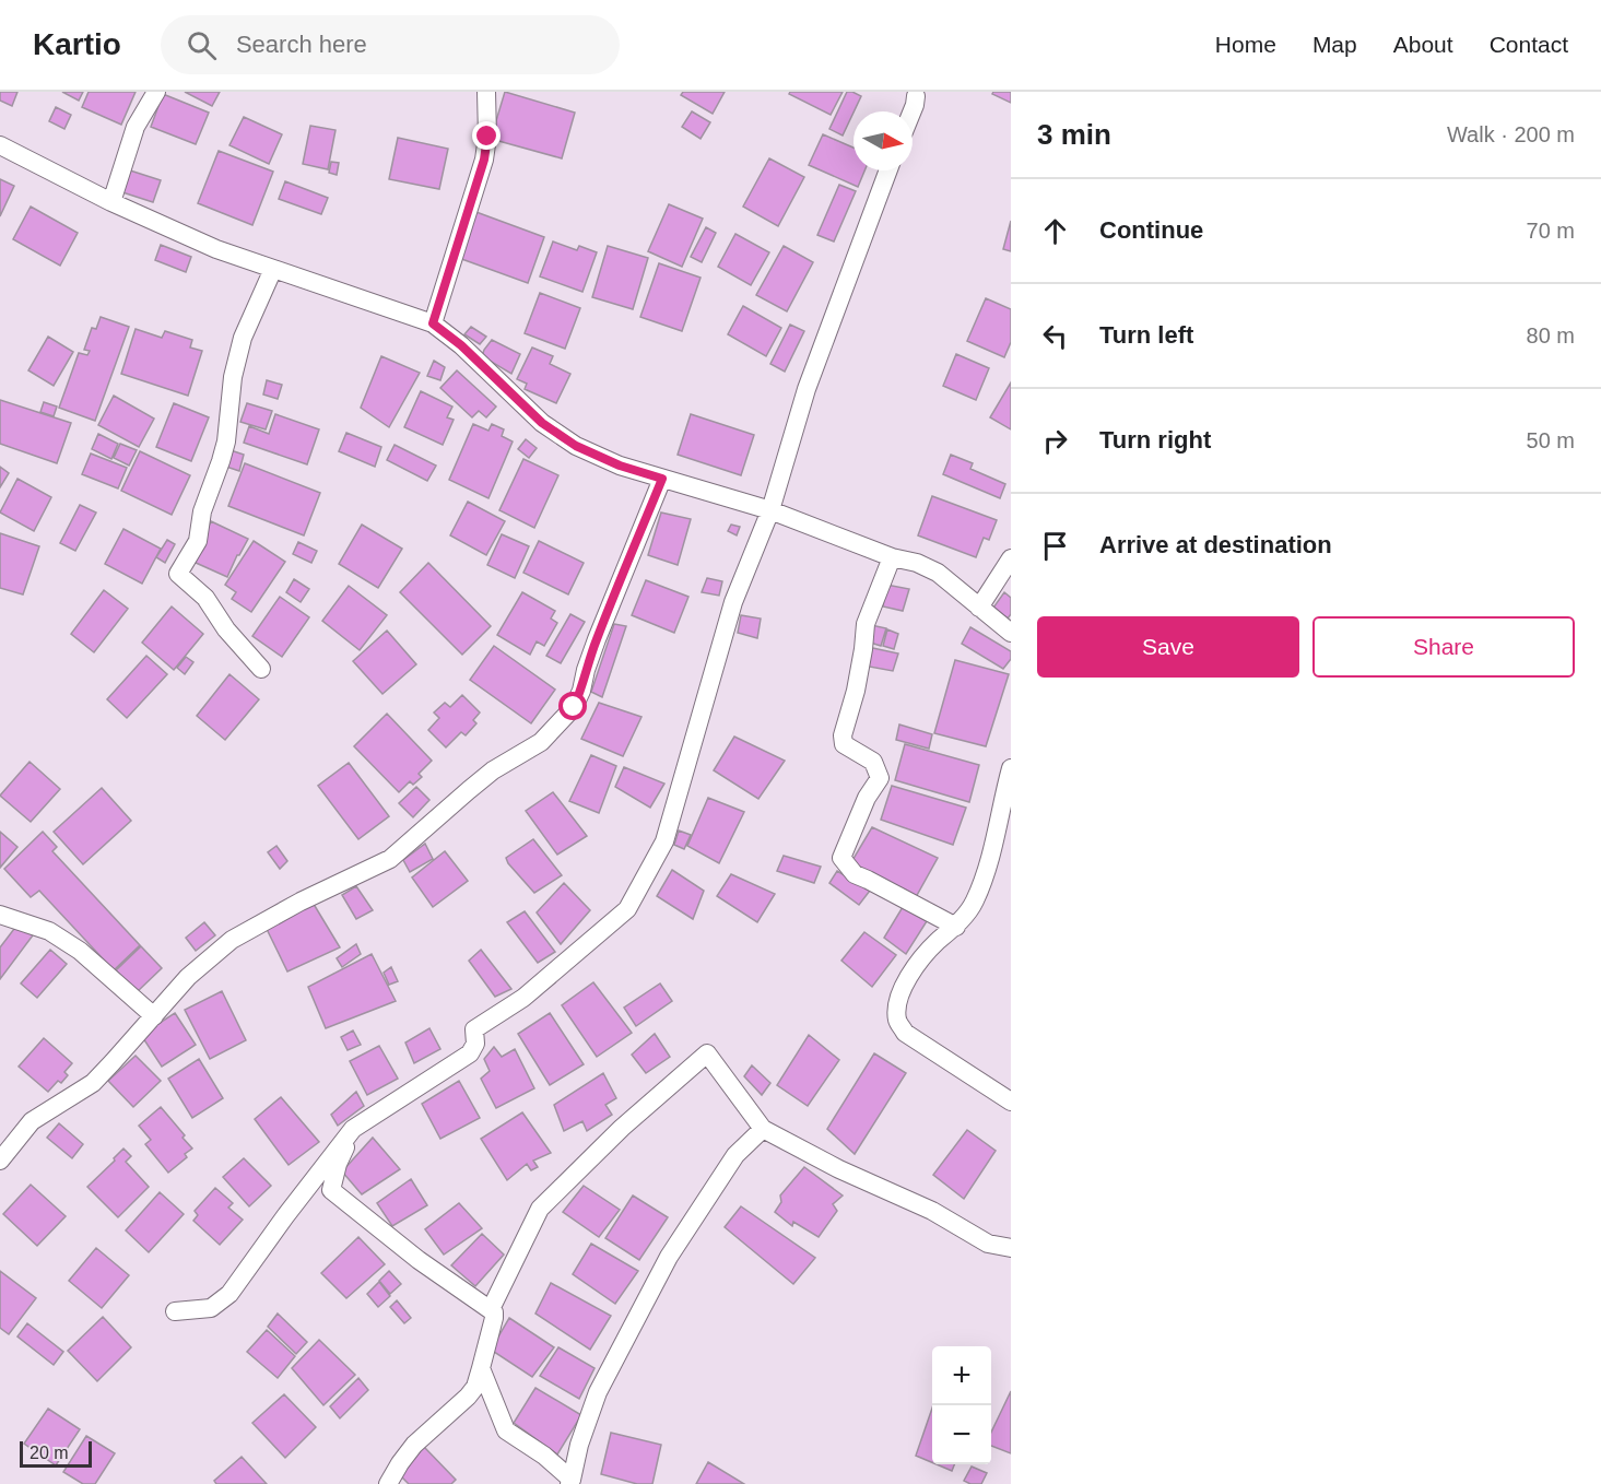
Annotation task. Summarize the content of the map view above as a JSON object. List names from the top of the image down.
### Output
{
  "scale_bar": "20 m",
  "north": "right",
  "page": {
    "header": "Kartio",
    "search": "Search here",
    "nav": [
      "Home",
      "Map",
      "About",
      "Contact"
    ],
    "heading": ["3 min", "Walk · 200 m"],
    "list": [
      ["Continue", "70 m"],
      ["Turn left", "80 m"],
      ["Turn right", "50 m"],
      "Arrive at destination"
    ],
    "buttons": ["Save", "Share"],
    "map_buttons": ["+", "−"],
    "scale": "20 m"
  }
}
